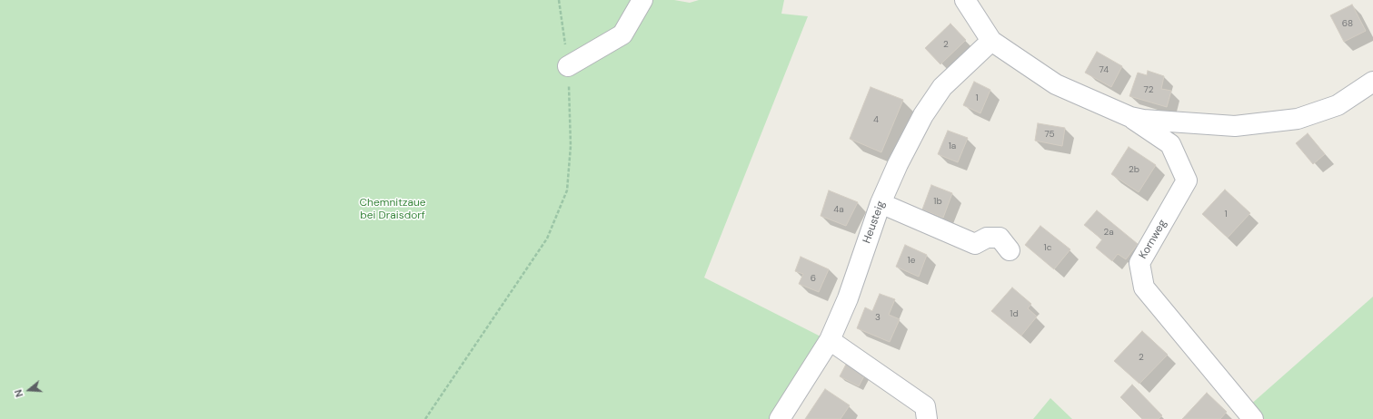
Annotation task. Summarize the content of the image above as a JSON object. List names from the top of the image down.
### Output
{
  "streets": {
    "street": ["Heusteig", "Kornweg"]
  },
  "parks": ["Chemnitzaue bei Draisdorf"],
  "house_numbers": [
    "68",
    "2",
    "74",
    "72",
    "1",
    "4",
    "75",
    "1a",
    "2b",
    "1b",
    "4a",
    "1",
    "2a",
    "1c",
    "1e",
    "6",
    "1d",
    "3",
    "2"
  ],
  "north": "left"
}
